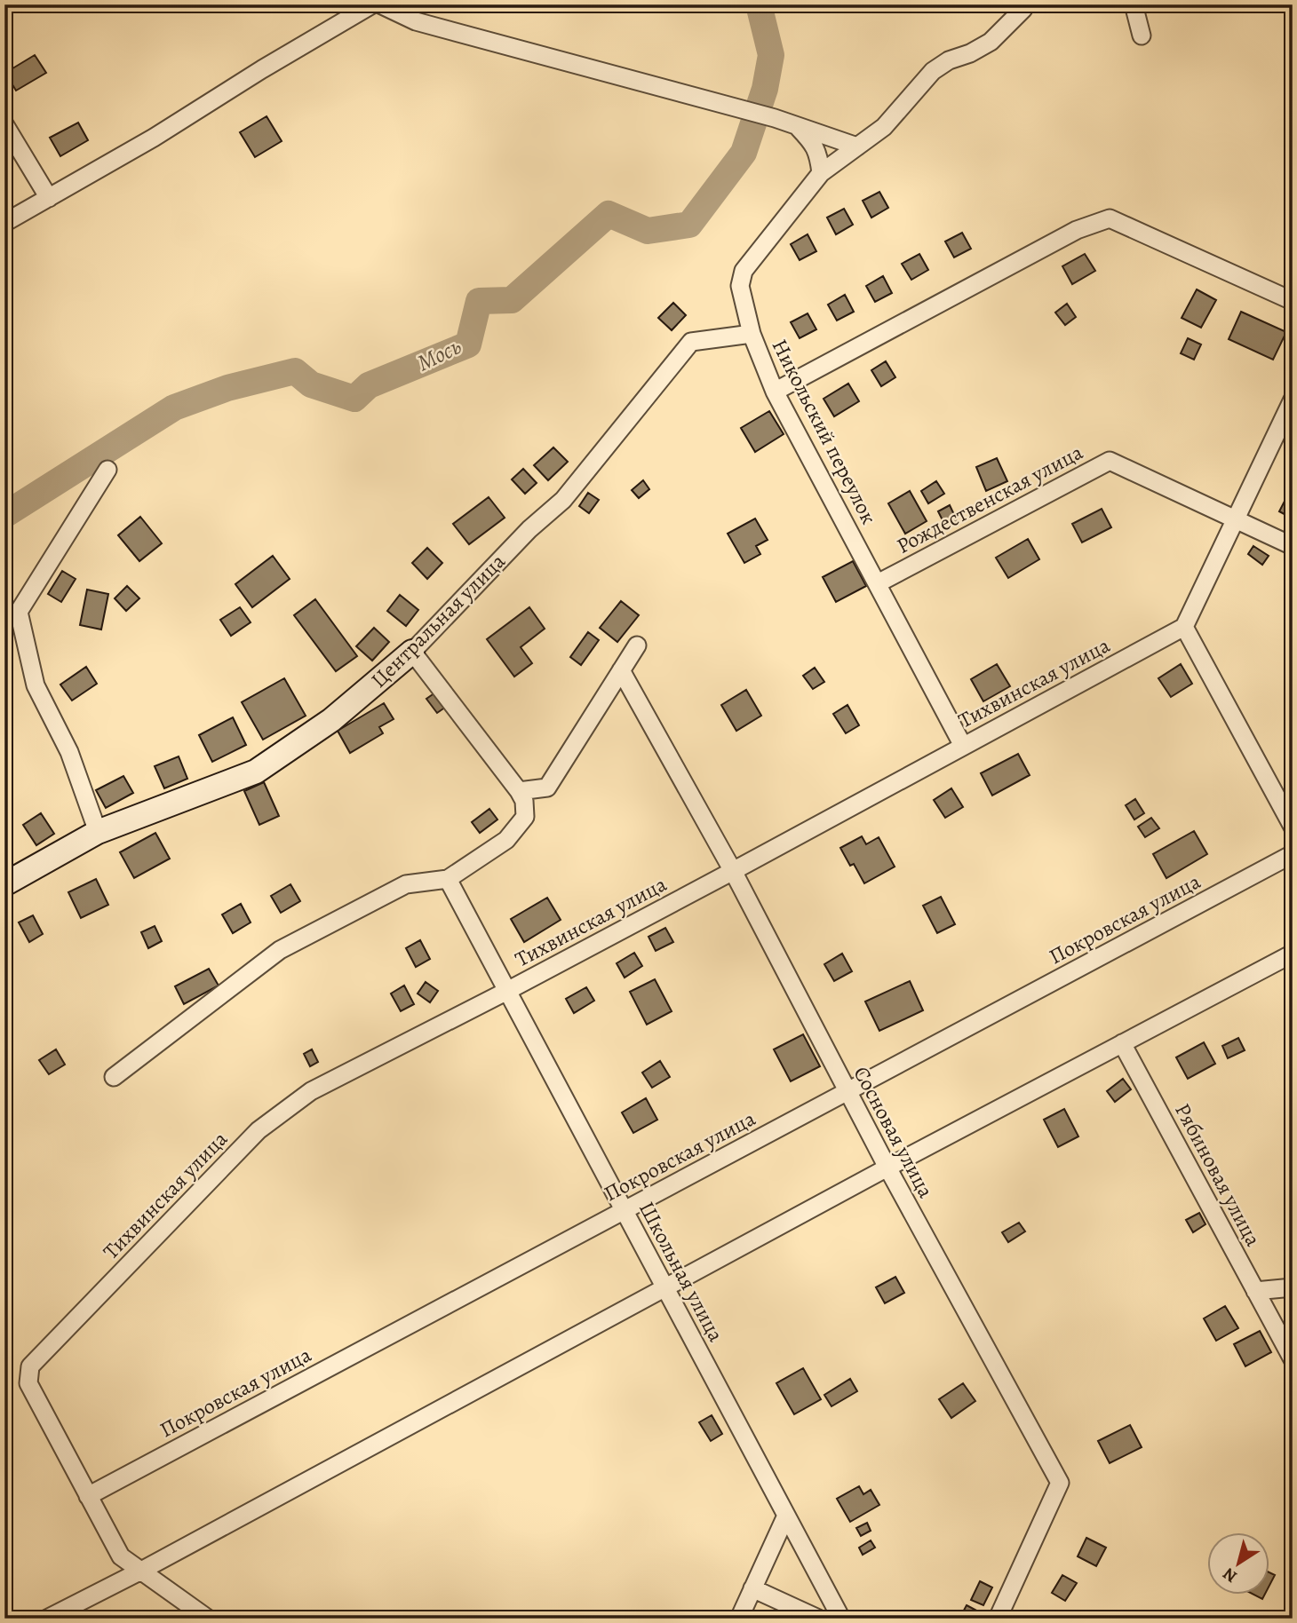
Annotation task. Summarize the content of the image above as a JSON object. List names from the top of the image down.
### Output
{
  "streets": {
    "street": [
      "Никольский переулок",
      "Рождественская улица",
      "Центральная улица",
      "Тихвинская улица",
      "Покровская улица",
      "Сосновая улица",
      "Рябиновая улица",
      "Школьная улица"
    ]
  },
  "crossings": [
    ["Никольский переулок", "Рождественская улица"],
    ["Никольский переулок", "Центральная улица"],
    ["Никольский переулок", "Тихвинская улица"],
    ["Тихвинская улица", "Покровская улица"],
    ["Тихвинская улица", "Сосновая улица"],
    ["Тихвинская улица", "Школьная улица"],
    ["Покровская улица", "Сосновая улица"],
    ["Покровская улица", "Школьная улица"]
  ],
  "water": ["Мось"],
  "north": "bottom left"
}
